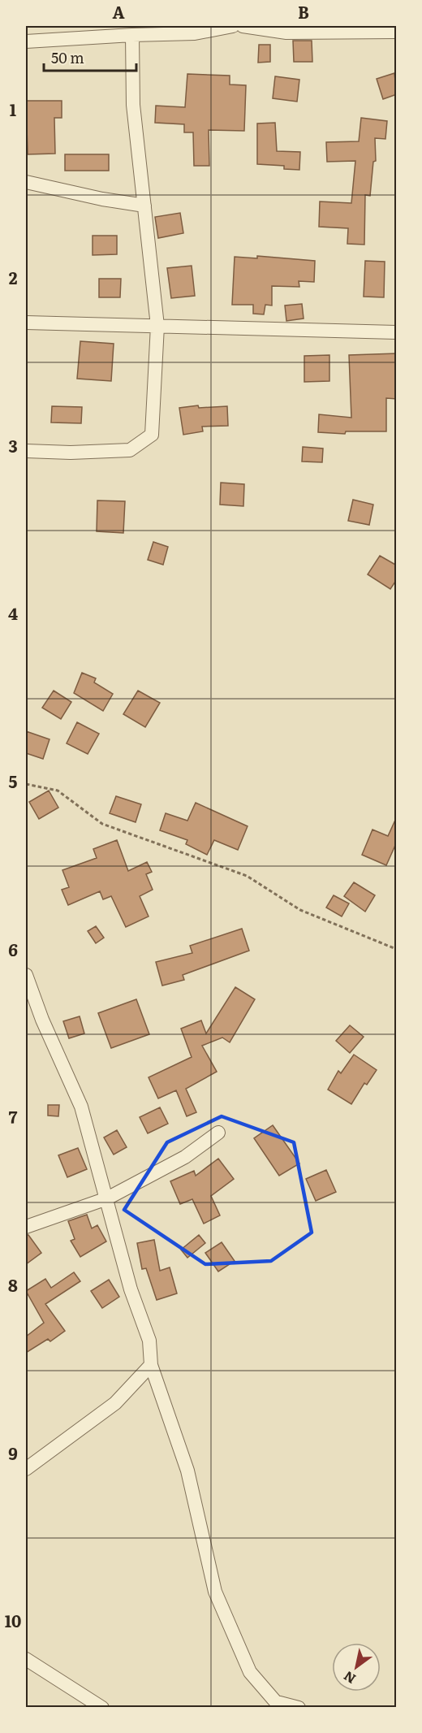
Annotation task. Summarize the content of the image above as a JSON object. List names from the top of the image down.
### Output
{
  "scale_bar": "50 m",
  "north": "bottom left",
  "grid": {
    "columns": ["A", "B"],
    "rows": [
      "1",
      "2",
      "3",
      "4",
      "5",
      "6",
      "7",
      "8",
      "9",
      "10"
    ]
  }
}
